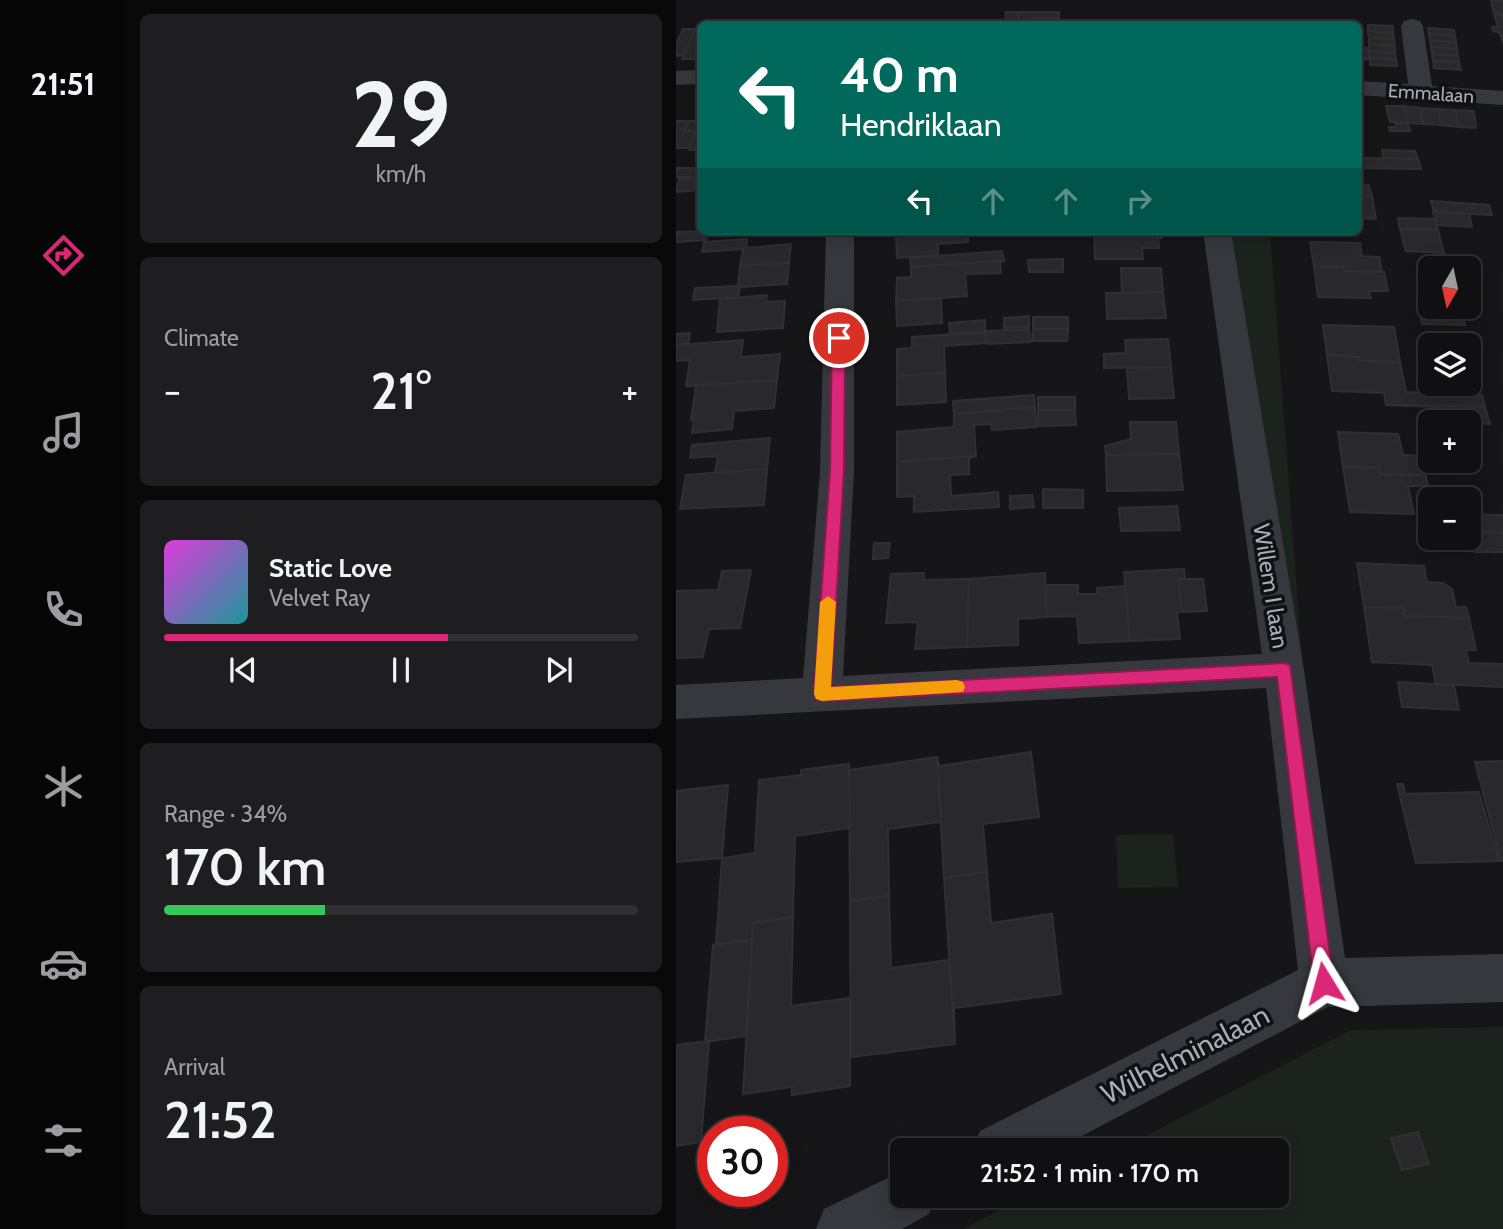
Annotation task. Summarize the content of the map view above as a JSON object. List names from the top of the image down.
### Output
{
  "streets": {
    "street": ["Emmalaan", "Willem I laan", "Wilhelminalaan"]
  },
  "crossings": [
    ["Willem I laan", "Wilhelminalaan"]
  ],
  "north": "bottom",
  "page": {
    "tabs": "21:51",
    "tile": [
      ["29", "km/h"],
      "Climate",
      ["Range · 34%", "170 km"],
      ["Arrival", "21:52"]
    ],
    "turn": ["40 m", "Hendriklaan"],
    "map_buttons": ["+", "−"],
    "heat": ["−", "21°", "+"],
    "song": ["Static Love", "Velvet Ray"],
    "limit": "30",
    "trip": "21:52 · 1 min · 170 m"
  }
}
